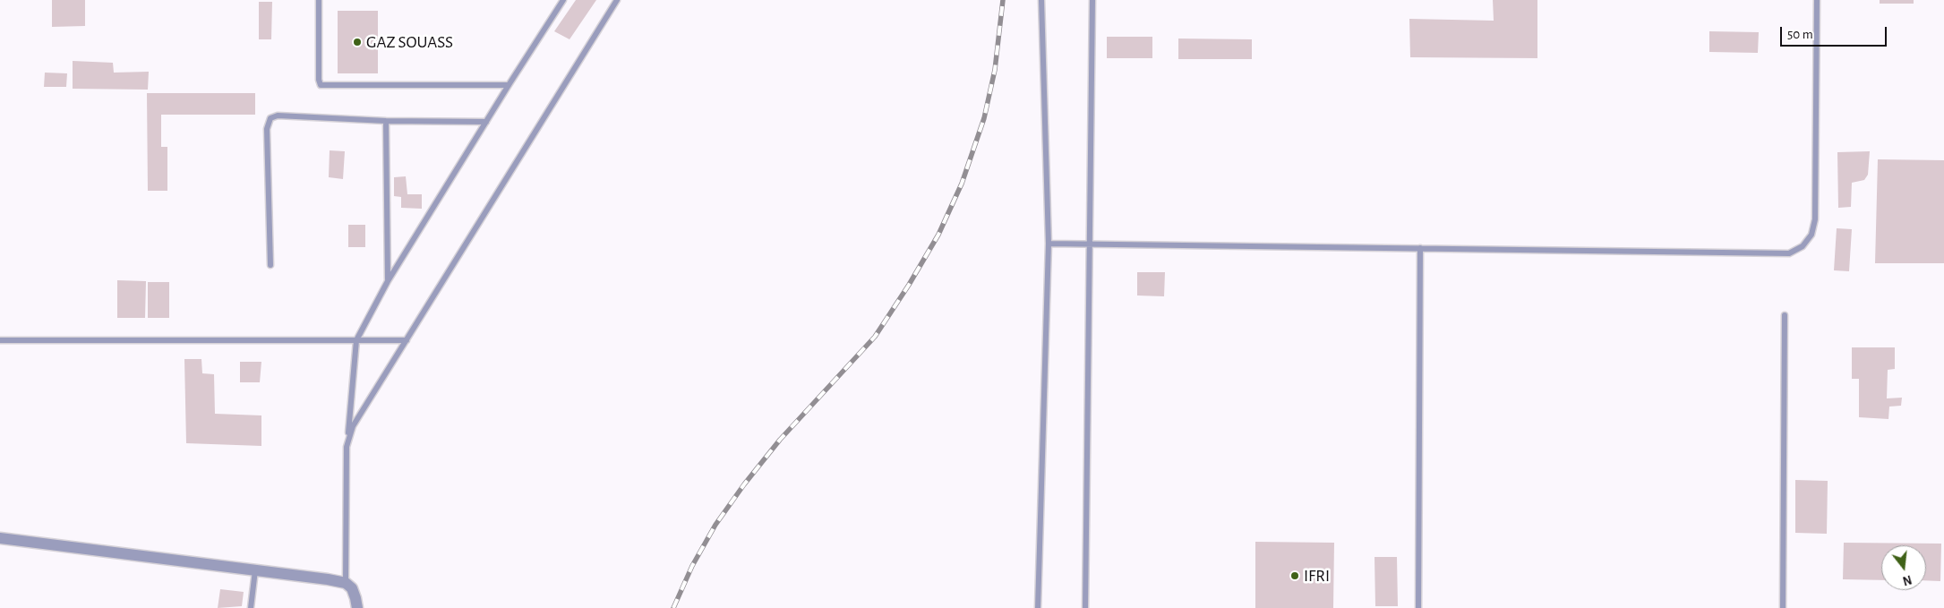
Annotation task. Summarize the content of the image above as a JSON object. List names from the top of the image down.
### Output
{
  "places": ["GAZ SOUASS", "IFRI"],
  "scale_bar": "50 m",
  "north": "bottom"
}
